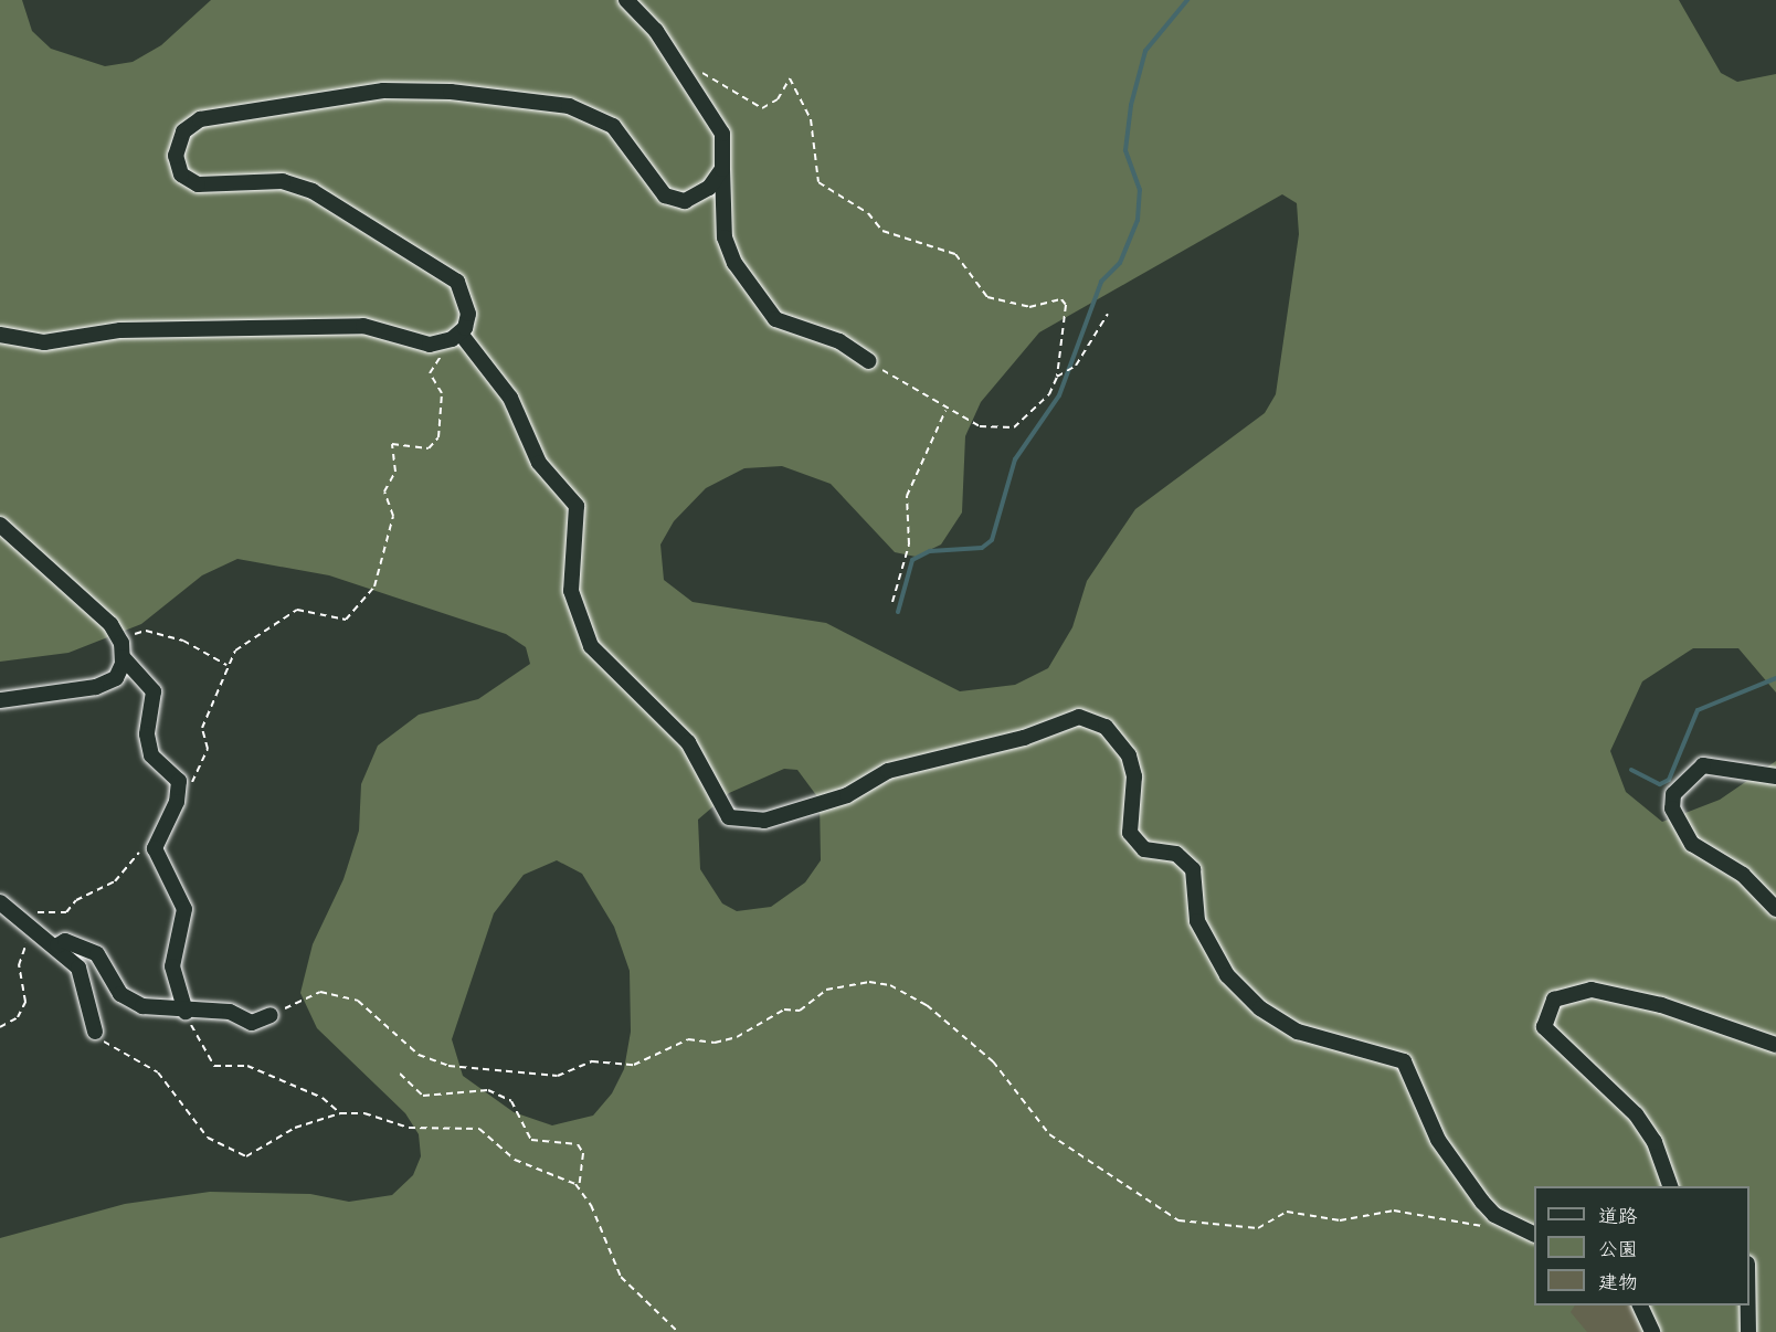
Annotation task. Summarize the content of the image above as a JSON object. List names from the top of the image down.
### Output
{
  "legend": ["道路", "公園", "建物"]
}
